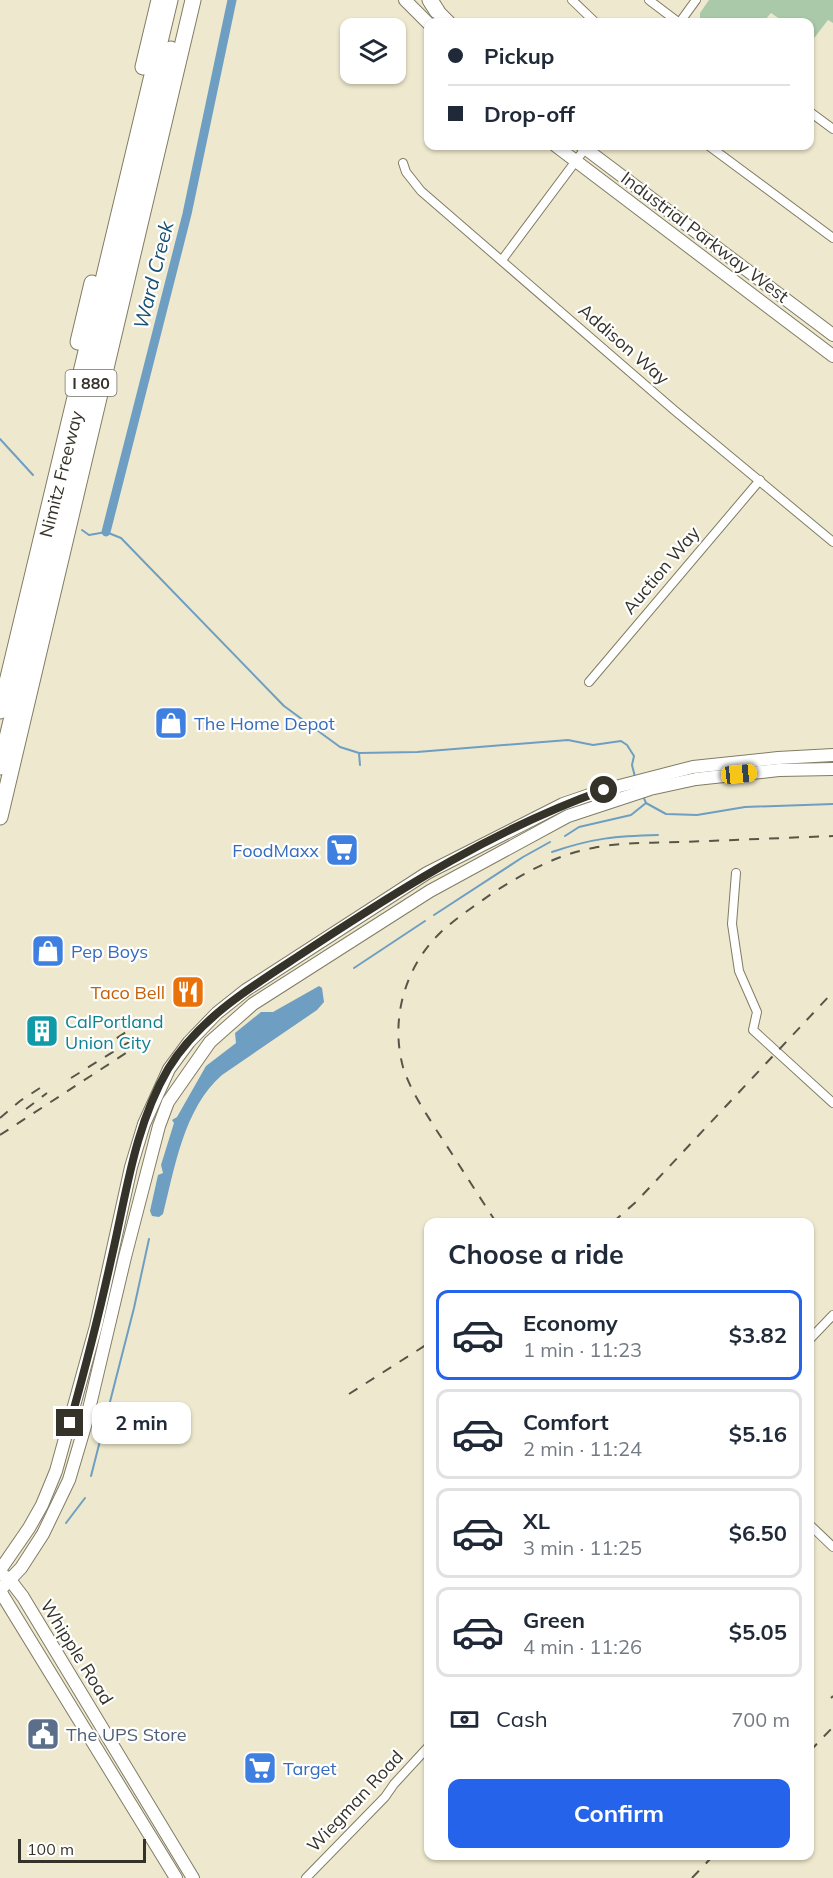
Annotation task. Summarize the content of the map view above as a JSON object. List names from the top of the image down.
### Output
{
  "streets": {
    "highway": ["I 880", "Nimitz Freeway"],
    "main road": ["Industrial Parkway West", "Whipple Road"],
    "street": ["Addison Way", "Auction Way", "Wiegman Road"]
  },
  "crossings": [
    ["Addison Way", "Auction Way"],
    ["I 880", "Nimitz Freeway"]
  ],
  "water": ["Ward Creek"],
  "places": {
    "shop": ["The Home Depot", "Pep Boys"],
    "supermarket": ["FoodMaxx", "Target"],
    "restaurant": ["Taco Bell"],
    "building": ["CalPortland Union City"],
    "public building": ["The UPS Store"]
  },
  "scale_bar": "100 m",
  "page": {
    "banner": ["Pickup", "Drop-off"],
    "heading": "Choose a ride",
    "list": [
      {
        "name": "Economy",
        "note": "1 min · 11:23",
        "value": "$3.82"
      },
      {
        "name": "Comfort",
        "note": "2 min · 11:24",
        "value": "$5.16"
      },
      {
        "name": "XL",
        "note": "3 min · 11:25",
        "value": "$6.50"
      },
      {
        "name": "Green",
        "note": "4 min · 11:26",
        "value": "$5.05"
      }
    ],
    "bubble": "2 min",
    "pay": ["Cash", "700 m"],
    "buttons": "Confirm",
    "scale": "100 m"
  }
}
